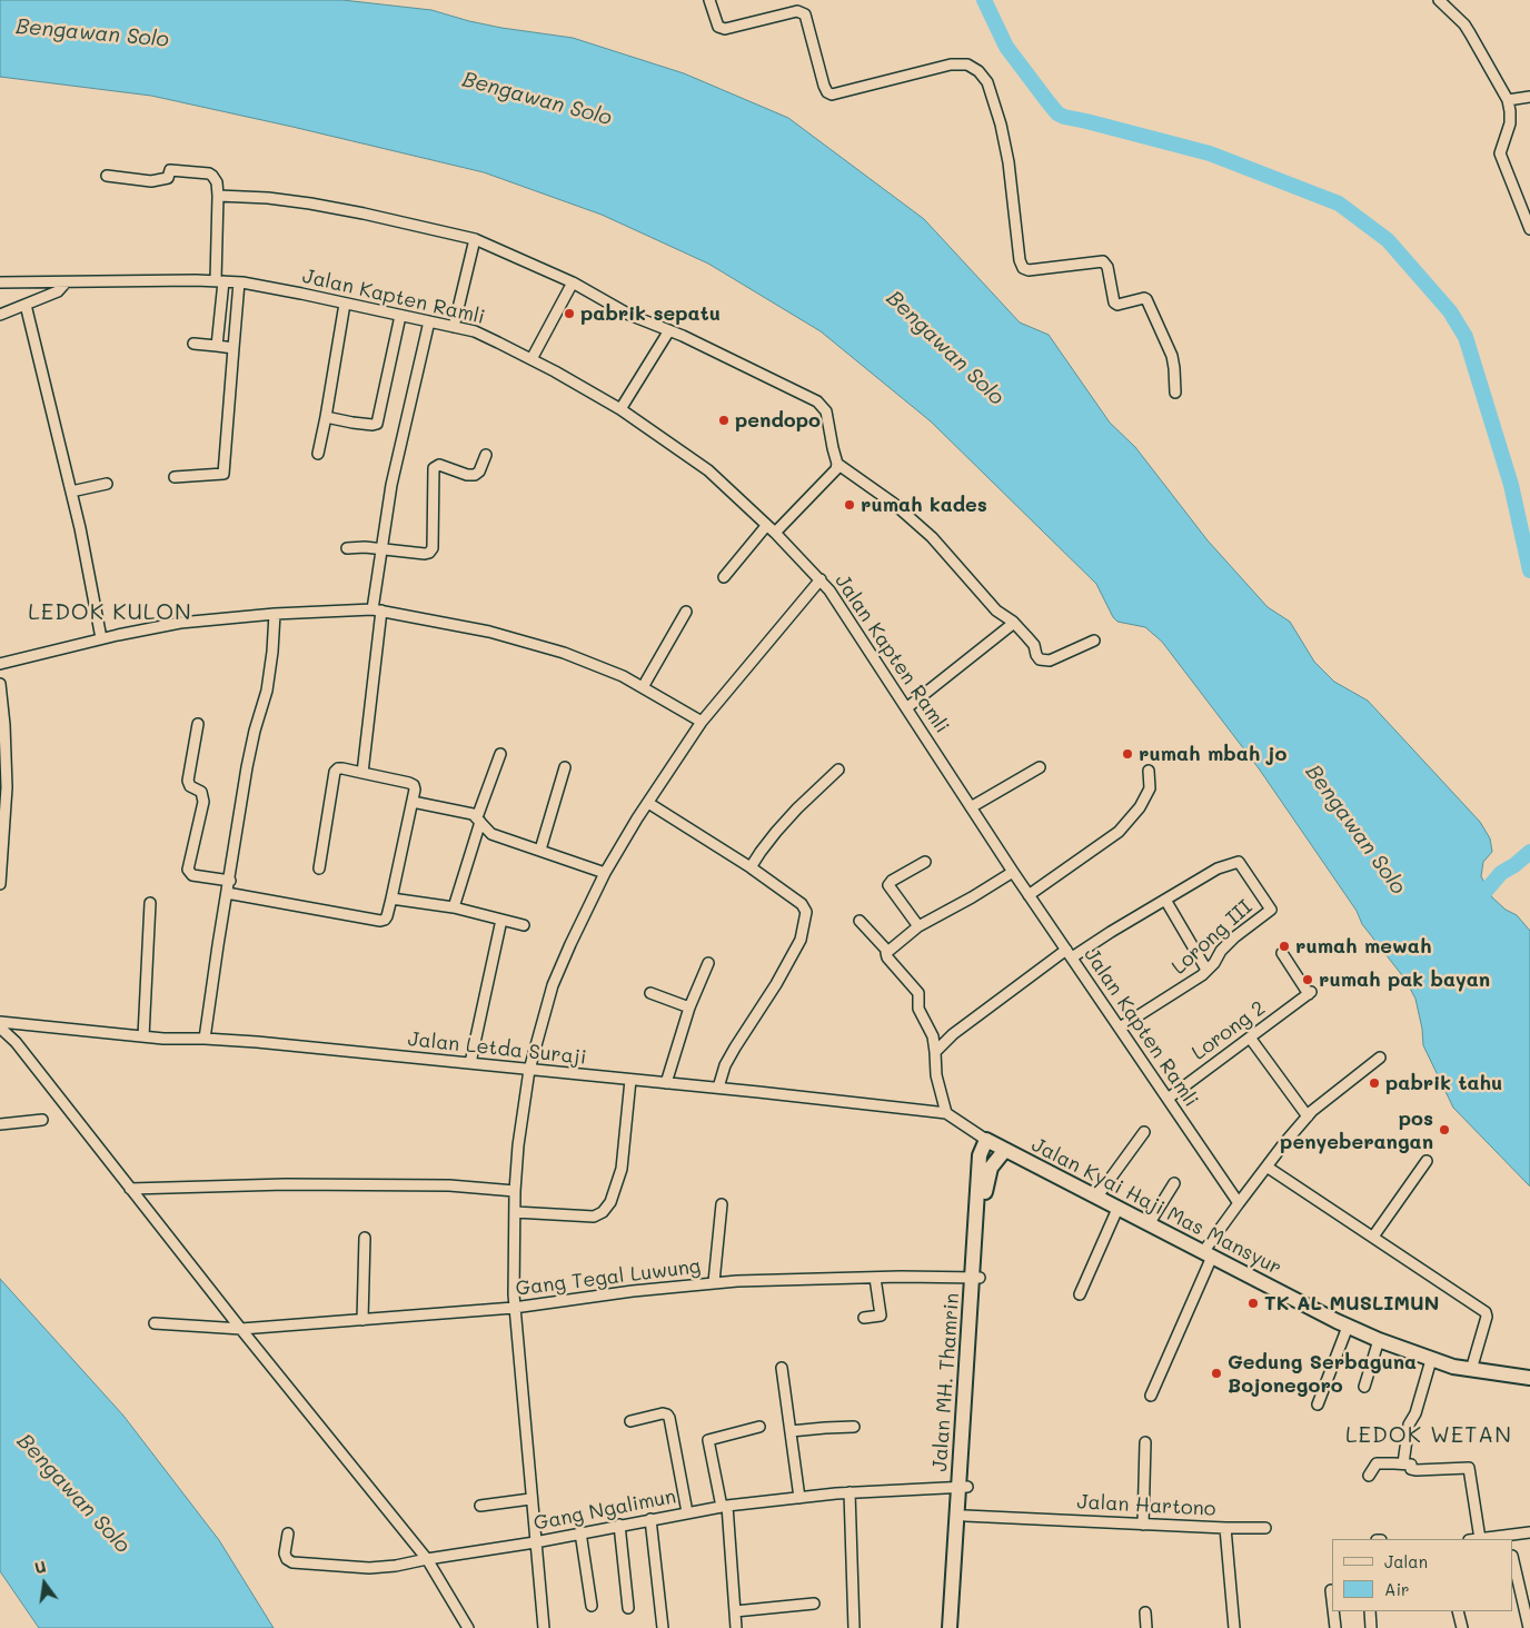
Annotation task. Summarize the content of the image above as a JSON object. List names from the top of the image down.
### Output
{
  "streets": {
    "main road": ["Jalan Kyai Haji Mas Mansyur", "Jalan MH. Thamrin"],
    "street": [
      "Jalan Kapten Ramli",
      "Lorong III",
      "Lorong 2",
      "Jalan Letda Suraji",
      "Gang Tegal Luwung",
      "Jalan Hartono",
      "Gang Ngalimun"
    ]
  },
  "crossings": [
    ["Jalan Kapten Ramli", "Lorong III"],
    ["Jalan Kapten Ramli", "Lorong 2"],
    ["Jalan Letda Suraji", "Jalan Kyai Haji Mas Mansyur"],
    ["Jalan Letda Suraji", "Jalan MH. Thamrin"],
    ["Jalan Kyai Haji Mas Mansyur", "Jalan MH. Thamrin"],
    ["Gang Tegal Luwung", "Jalan MH. Thamrin"],
    ["Jalan MH. Thamrin", "Jalan Hartono"],
    ["Jalan MH. Thamrin", "Gang Ngalimun"]
  ],
  "districts": ["LEDOK KULON", "LEDOK WETAN"],
  "water": ["Bengawan Solo"],
  "places": [
    "pabrik sepatu",
    "pendopo",
    "rumah kades",
    "rumah mbah jo",
    "rumah mewah",
    "rumah pak bayan",
    "pabrik tahu",
    "pos penyeberangan",
    "TK AL MUSLIMUN",
    "Gedung Serbaguna Bojonegoro"
  ],
  "legend": ["Jalan", "Air"],
  "north": "top"
}
